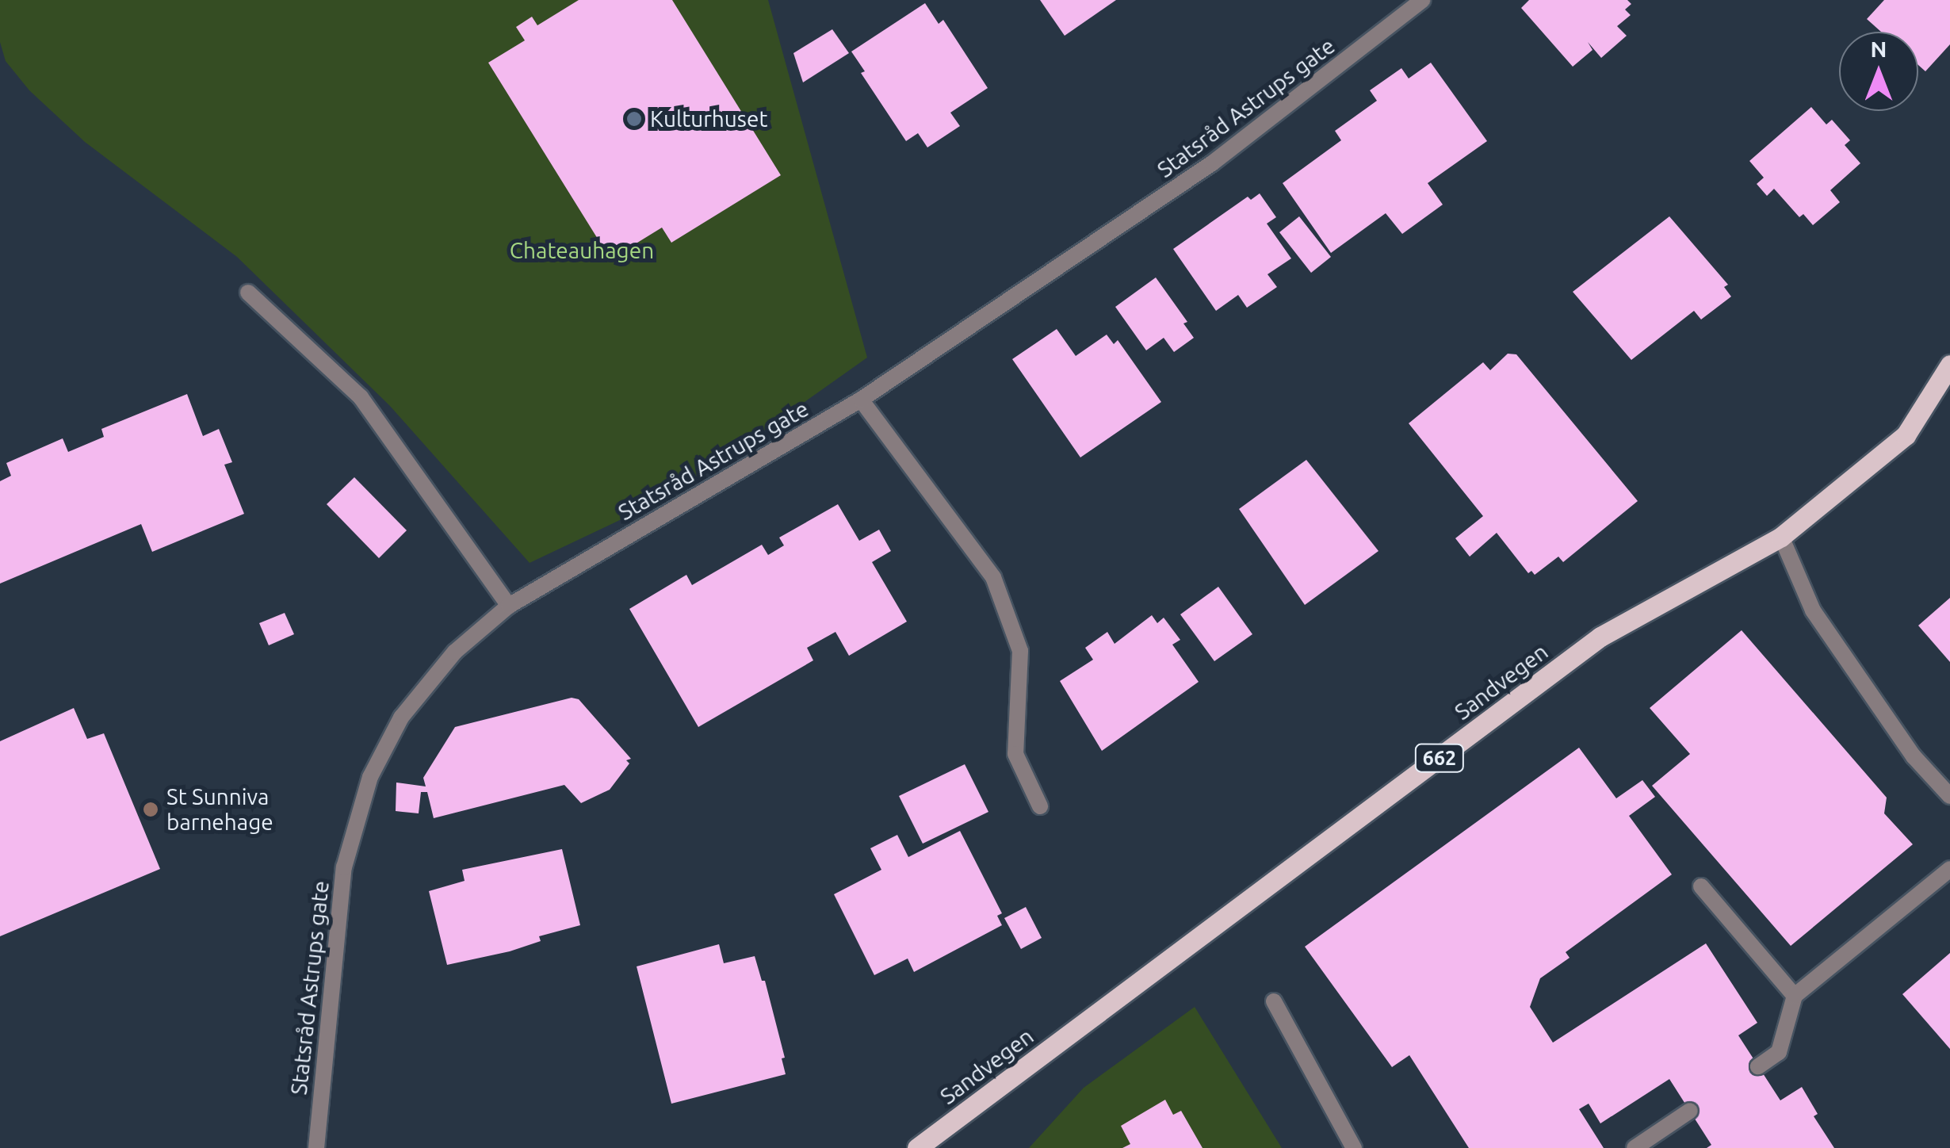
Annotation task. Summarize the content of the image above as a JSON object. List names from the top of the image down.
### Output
{
  "streets": {
    "main road": ["Sandvegen", "662"],
    "street": ["Statsråd Astrups gate"]
  },
  "parks": ["Chateauhagen"],
  "places": ["Kulturhuset", "St Sunniva barnehage"],
  "north": "top"
}
